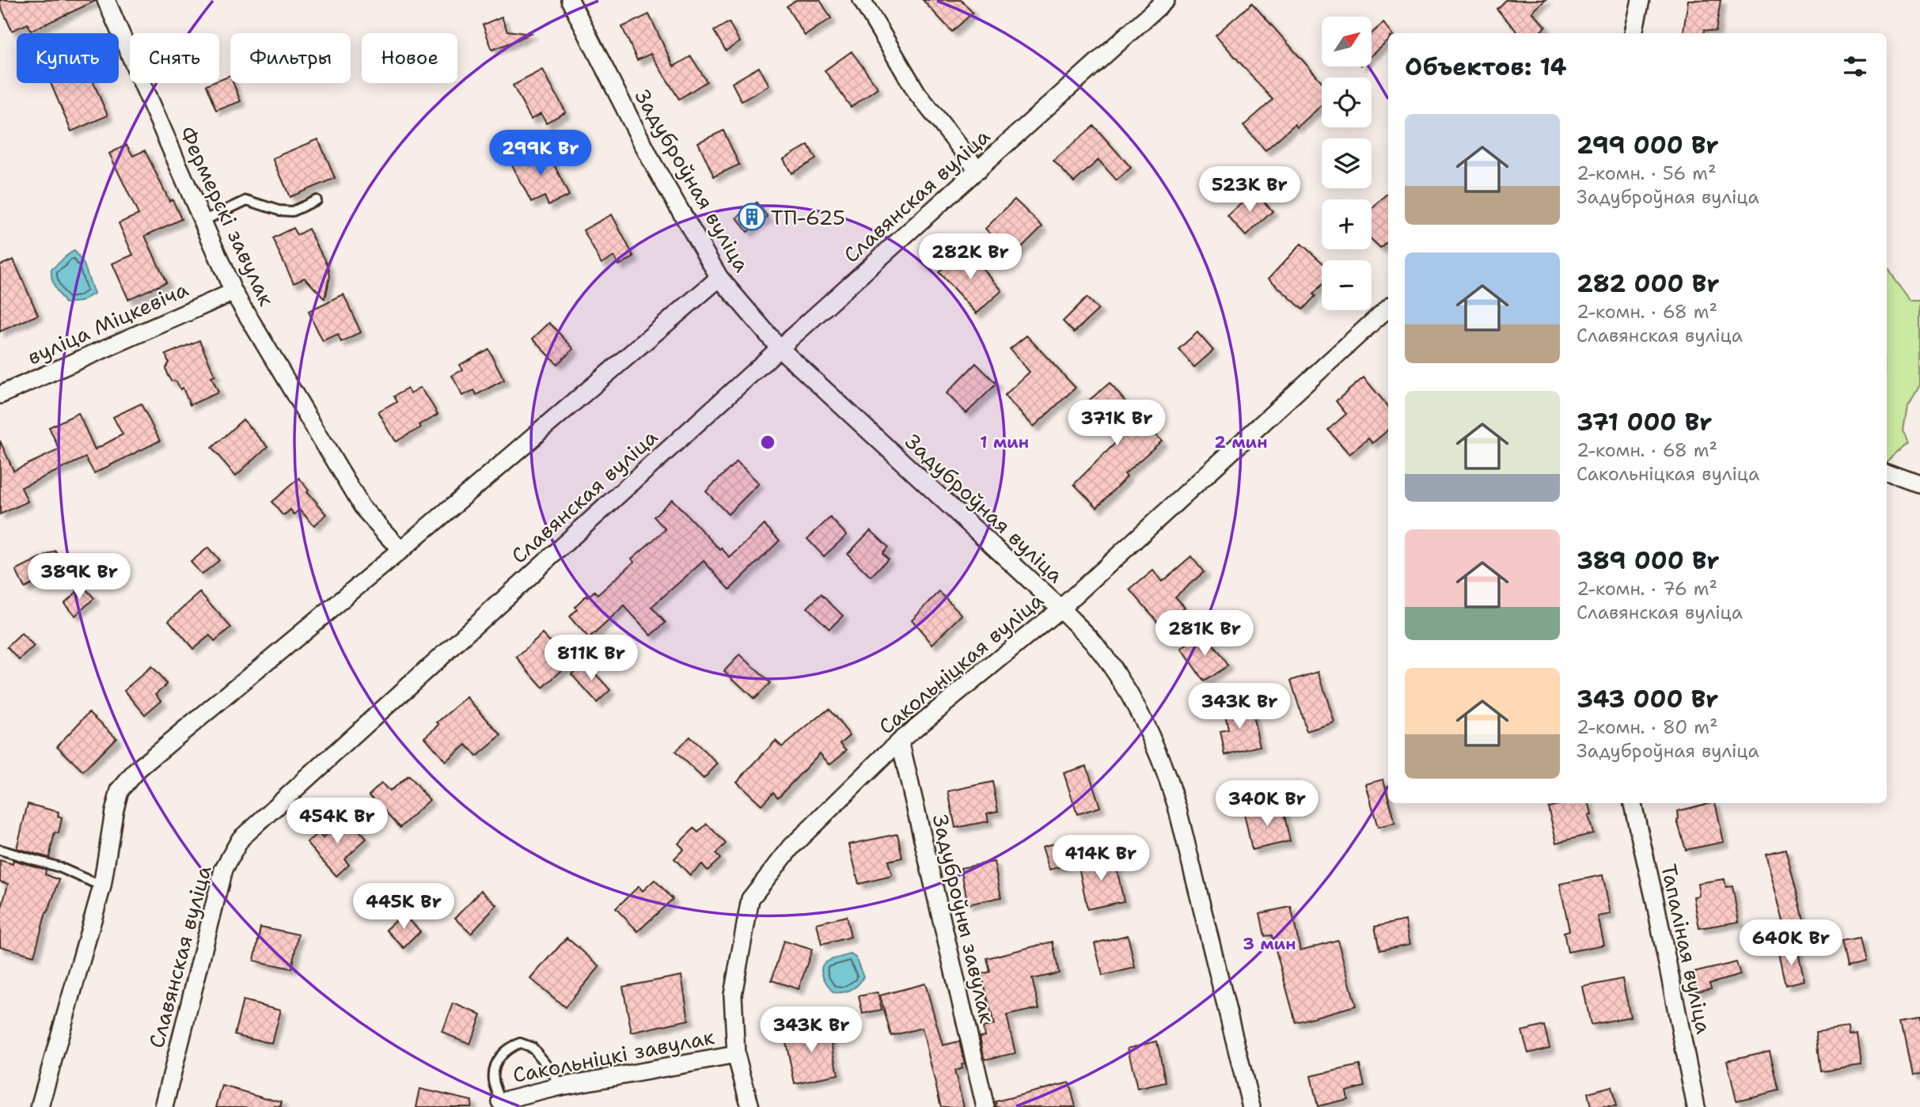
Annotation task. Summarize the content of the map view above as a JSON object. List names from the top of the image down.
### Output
{
  "streets": {
    "street": [
      "Задуброўная вуліца",
      "Славянская вуліца",
      "Фермерскі завулак",
      "вуліца Міцкевіча",
      "Сакольніцкая вуліца",
      "Задуброўны завулак",
      "Тапаліная вуліца",
      "Сакольніцкі завулак"
    ]
  },
  "crossings": [
    ["Задуброўная вуліца", "Славянская вуліца"],
    ["Задуброўная вуліца", "Сакольніцкая вуліца"],
    ["Фермерскі завулак", "вуліца Міцкевіча"],
    ["Сакольніцкая вуліца", "Задуброўны завулак"],
    ["Сакольніцкая вуліца", "Сакольніцкі завулак"]
  ],
  "places": {
    "building": ["ТП-625"]
  },
  "north": "top right",
  "page": {
    "map_buttons": ["+", "−"],
    "chip": [
      "Купить",
      "Снять",
      "Фильтры",
      "Новое"
    ],
    "heading": "Объектов: 14",
    "list": [
      {
        "name": "299 000 Br",
        "note": "2-комн. · 56 m² · Задуброўная вуліца"
      },
      {
        "name": "282 000 Br",
        "note": "2-комн. · 68 m² · Славянская вуліца"
      },
      {
        "name": "371 000 Br",
        "note": "2-комн. · 68 m² · Сакольніцкая вуліца"
      },
      {
        "name": "389 000 Br",
        "note": "2-комн. · 76 m² · Славянская вуліца"
      },
      {
        "name": "343 000 Br",
        "note": "2-комн. · 80 m² · Задуброўная вуліца"
      }
    ],
    "price": [
      "299K Br",
      "523K Br",
      "282K Br",
      "371K Br",
      "389K Br",
      "281K Br",
      "811K Br",
      "343K Br",
      "340K Br",
      "454K Br",
      "414K Br",
      "445K Br",
      "640K Br",
      "343K Br"
    ]
  },
  "rings": ["1 мин", "2 мин", "3 мин"]
}
